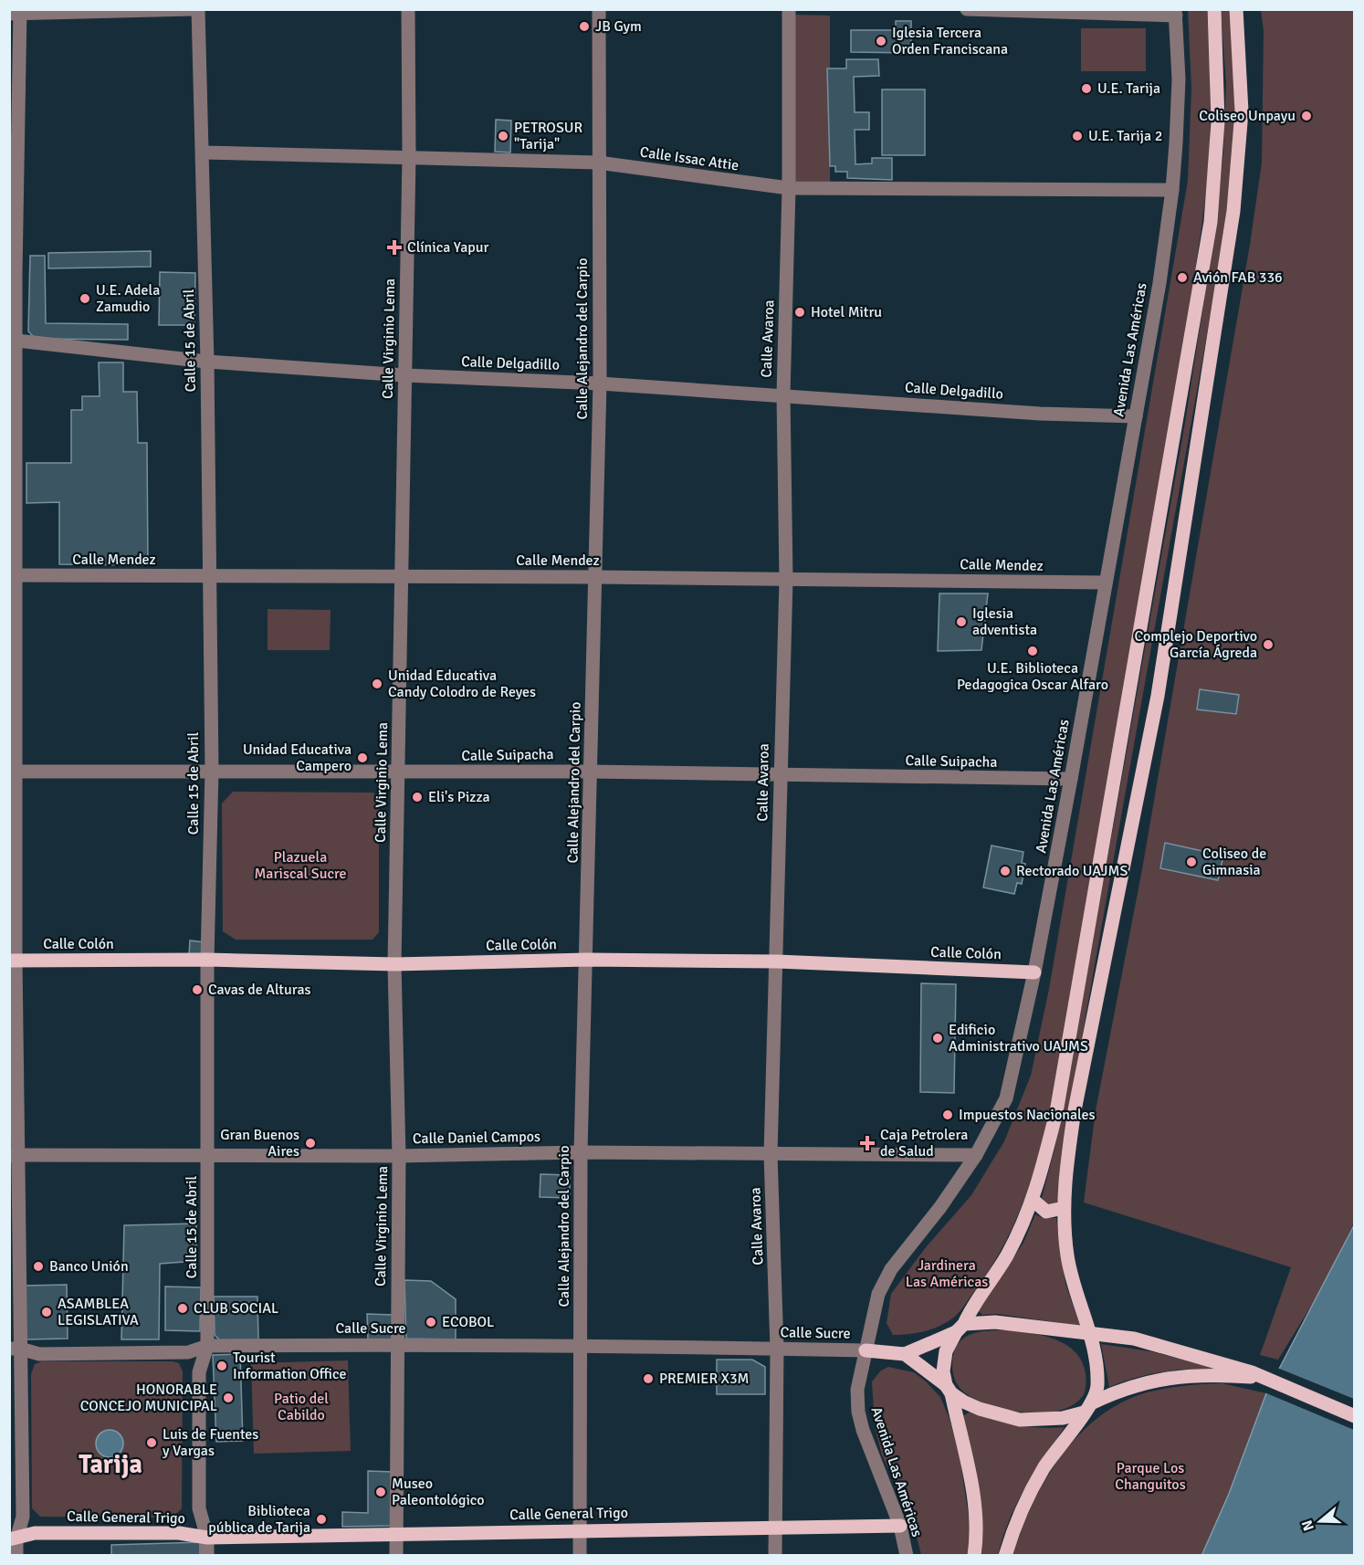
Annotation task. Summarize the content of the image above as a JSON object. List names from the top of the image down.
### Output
{
  "streets": {
    "main road": ["Calle Colón", "Calle General Trigo"],
    "street": [
      "Calle Issac Attie",
      "Calle Virginio Lema",
      "Calle Alejandro del Carpio",
      "Calle Avaroa",
      "Calle 15 de Abril",
      "Avenida Las Américas",
      "Calle Delgadillo",
      "Calle Mendez",
      "Calle Suipacha",
      "Calle Daniel Campos",
      "Calle Sucre"
    ]
  },
  "crossings": [
    ["Calle Issac Attie", "Calle Virginio Lema"],
    ["Calle Issac Attie", "Calle Alejandro del Carpio"],
    ["Calle Issac Attie", "Calle Avaroa"],
    ["Calle Issac Attie", "Calle 15 de Abril"],
    ["Calle Issac Attie", "Avenida Las Américas"],
    ["Calle Virginio Lema", "Calle Delgadillo"],
    ["Calle Virginio Lema", "Calle Mendez"],
    ["Calle Virginio Lema", "Calle Suipacha"],
    ["Calle Virginio Lema", "Calle Colón"],
    ["Calle Virginio Lema", "Calle Daniel Campos"],
    ["Calle Virginio Lema", "Calle Sucre"],
    ["Calle Virginio Lema", "Calle General Trigo"],
    ["Calle Alejandro del Carpio", "Calle Delgadillo"],
    ["Calle Alejandro del Carpio", "Calle Mendez"],
    ["Calle Alejandro del Carpio", "Calle Suipacha"],
    ["Calle Alejandro del Carpio", "Calle Colón"],
    ["Calle Alejandro del Carpio", "Calle Daniel Campos"],
    ["Calle Alejandro del Carpio", "Calle Sucre"],
    ["Calle Alejandro del Carpio", "Calle General Trigo"],
    ["Calle Avaroa", "Calle Delgadillo"],
    ["Calle Avaroa", "Calle Mendez"],
    ["Calle Avaroa", "Calle Suipacha"],
    ["Calle Avaroa", "Calle Colón"],
    ["Calle Avaroa", "Calle Daniel Campos"],
    ["Calle Avaroa", "Calle Sucre"],
    ["Calle Avaroa", "Calle General Trigo"],
    ["Calle 15 de Abril", "Calle Delgadillo"],
    ["Calle 15 de Abril", "Calle Mendez"],
    ["Calle 15 de Abril", "Calle Suipacha"],
    ["Calle 15 de Abril", "Calle Colón"],
    ["Calle 15 de Abril", "Calle Daniel Campos"],
    ["Calle 15 de Abril", "Calle Sucre"],
    ["Calle 15 de Abril", "Calle General Trigo"],
    ["Avenida Las Américas", "Calle Delgadillo"],
    ["Avenida Las Américas", "Calle Mendez"],
    ["Avenida Las Américas", "Calle Suipacha"],
    ["Avenida Las Américas", "Calle Colón"],
    ["Avenida Las Américas", "Calle Daniel Campos"],
    ["Avenida Las Américas", "Calle Sucre"],
    ["Avenida Las Américas", "Calle General Trigo"]
  ],
  "districts": ["Tarija"],
  "parks": [
    "Plazuela Mariscal Sucre",
    "Jardinera Las Américas",
    "Patio del Cabildo",
    "Parque Los Changuitos"
  ],
  "places": {
    "other": [
      "JB Gym",
      "Iglesia Tercera Orden Franciscana",
      "U.E. Tarija",
      "Coliseo Unpayu",
      "PETROSUR \"Tarija\"",
      "U.E. Tarija 2",
      "Avión FAB 336",
      "U.E. Adela Zamudio",
      "Hotel Mitru",
      "Iglesia adventista",
      "Complejo Deportivo García Ágreda",
      "U.E. Biblioteca Pedagogica Oscar Alfaro",
      "Unidad Educativa Candy Colodro de Reyes",
      "Unidad Educativa Campero",
      "Eli's Pizza",
      "Coliseo de Gimnasia",
      "Rectorado UAJMS",
      "Cavas de Alturas",
      "Edificio Administrativo UAJMS",
      "Impuestos Nacionales",
      "Gran Buenos Aires",
      "Banco Unión",
      "CLUB SOCIAL",
      "ASAMBLEA LEGISLATIVA",
      "ECOBOL",
      "Tourist Information Office",
      "PREMIER X3M",
      "HONORABLE CONCEJO MUNICIPAL",
      "Luis de Fuentes y Vargas",
      "Museo Paleontológico",
      "Biblioteca pública de Tarija"
    ],
    "health": ["Clínica Yapur", "Caja Petrolera de Salud"]
  },
  "north": "left"
}
